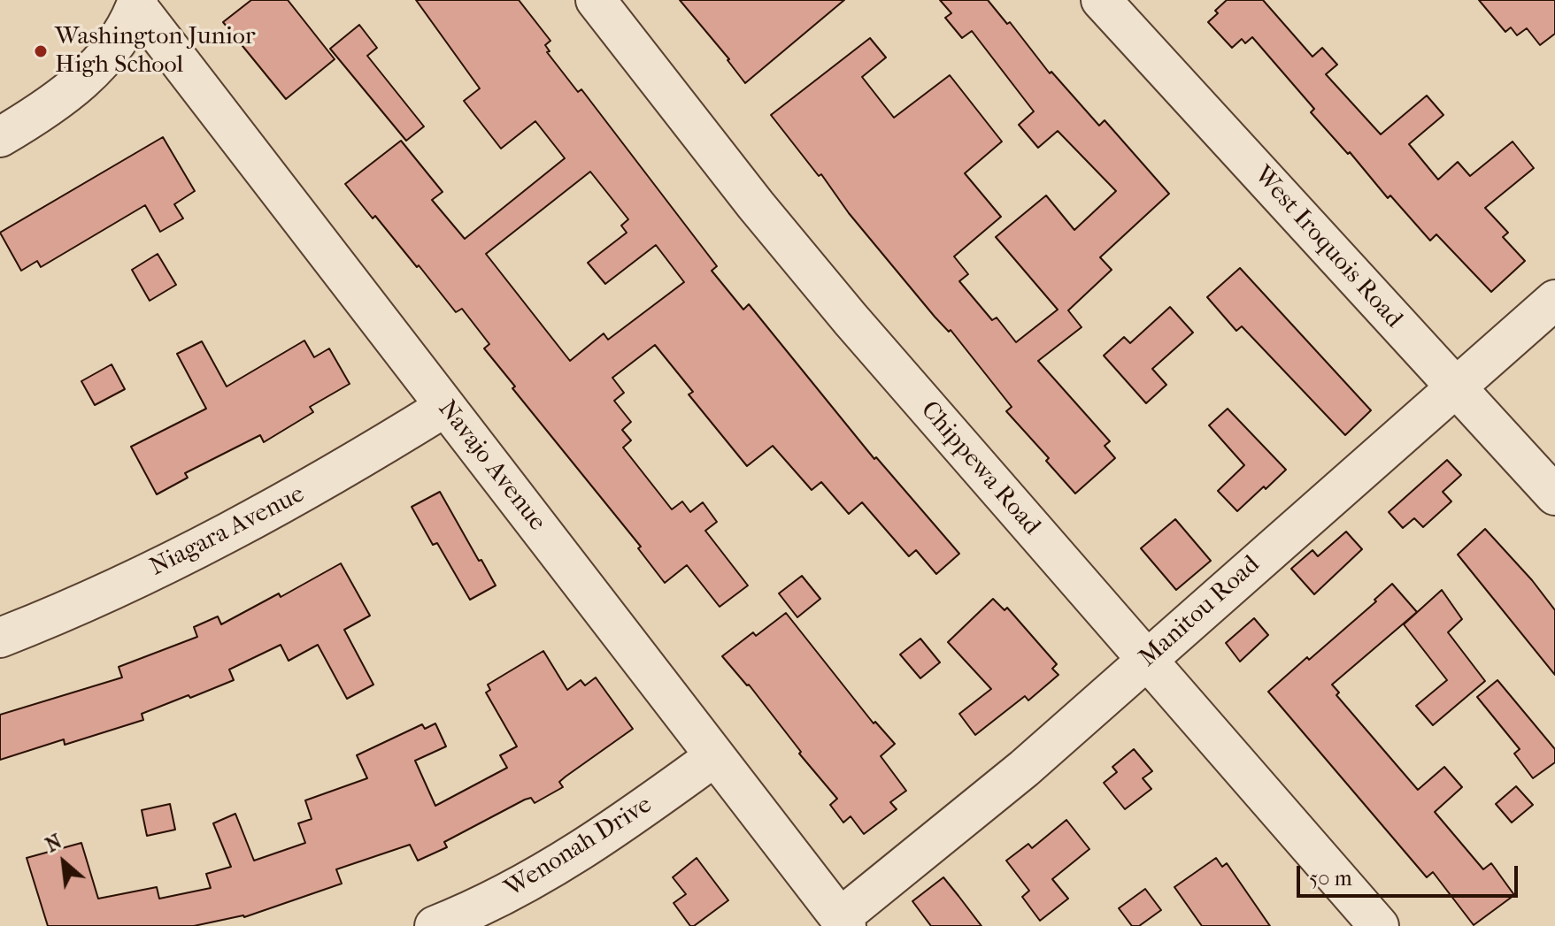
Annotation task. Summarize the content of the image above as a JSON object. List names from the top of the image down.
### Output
{
  "streets": {
    "street": [
      "West Iroquois Road",
      "Navajo Avenue",
      "Chippewa Road",
      "Niagara Avenue",
      "Manitou Road",
      "Wenonah Drive"
    ]
  },
  "crossings": [
    ["West Iroquois Road", "Manitou Road"],
    ["Navajo Avenue", "Niagara Avenue"],
    ["Navajo Avenue", "Manitou Road"],
    ["Navajo Avenue", "Wenonah Drive"],
    ["Chippewa Road", "Manitou Road"]
  ],
  "places": ["Washington Junior High School"],
  "scale_bar": "50 m",
  "north": "top left"
}
